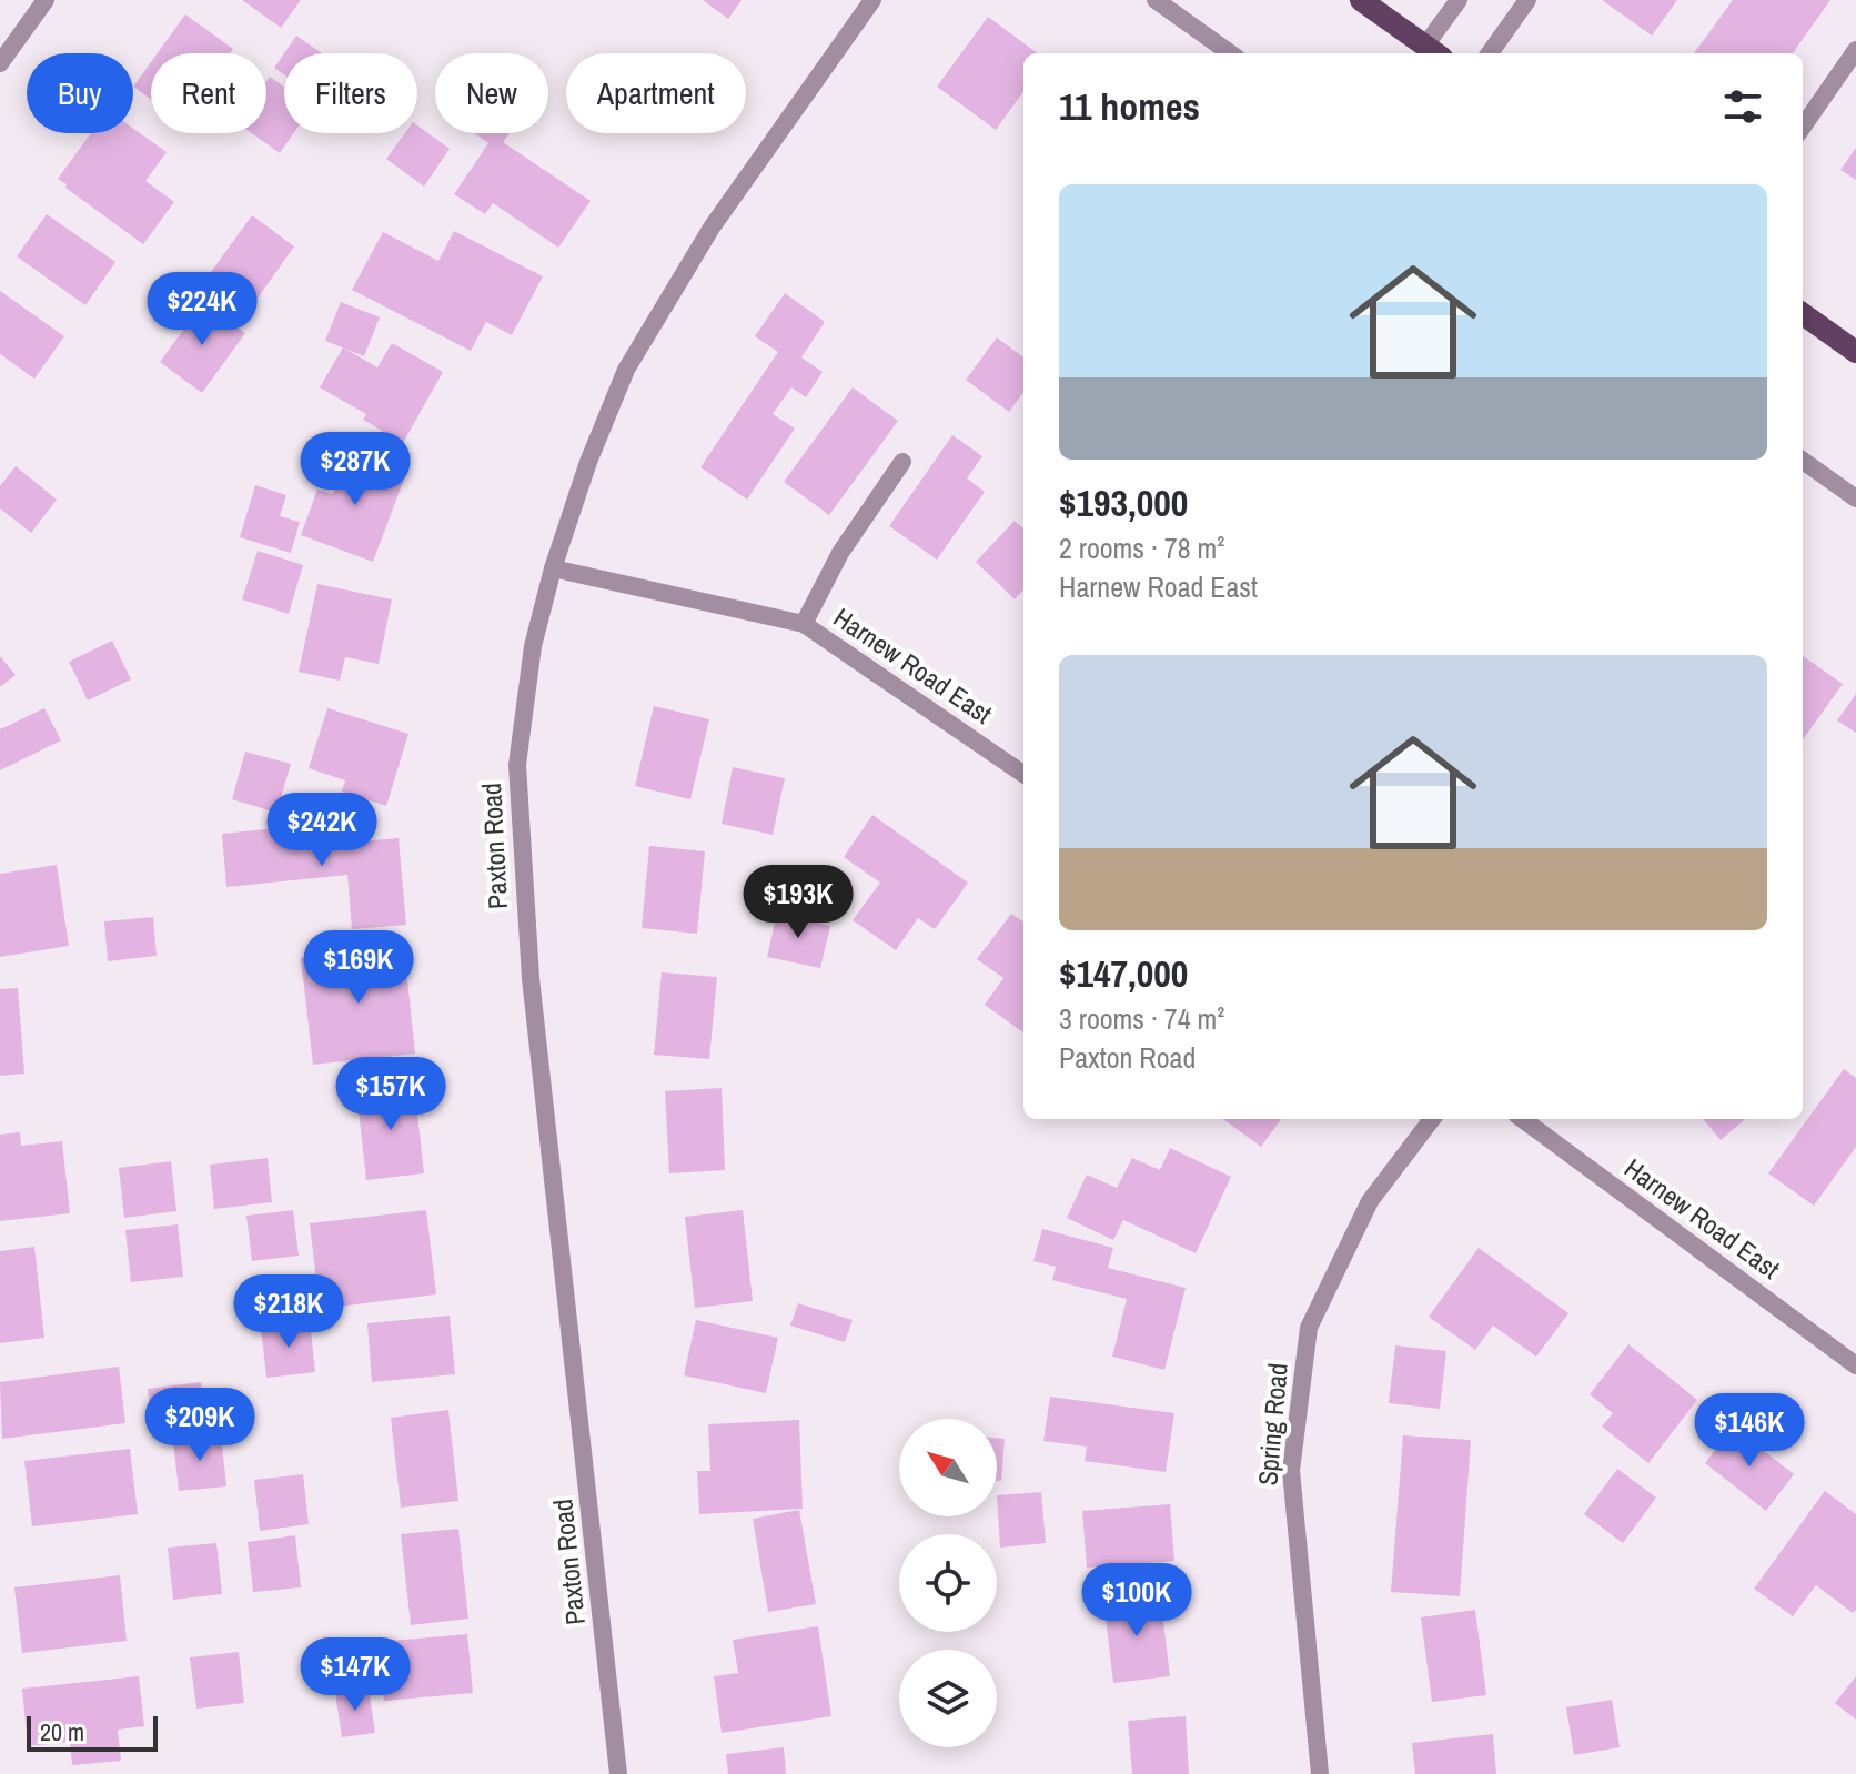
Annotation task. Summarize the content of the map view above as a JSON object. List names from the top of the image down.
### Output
{
  "streets": {
    "street": ["Harnew Road East", "Paxton Road", "Spring Road"]
  },
  "crossings": [
    ["Harnew Road East", "Paxton Road"]
  ],
  "scale_bar": "20 m",
  "north": "top left",
  "page": {
    "chip": [
      "Buy",
      "Rent",
      "Filters",
      "New",
      "Apartment"
    ],
    "heading": "11 homes",
    "list": [
      {
        "name": "$193,000",
        "note": "2 rooms · 78 m² · Harnew Road East"
      },
      {
        "name": "$147,000",
        "note": "3 rooms · 74 m² · Paxton Road"
      }
    ],
    "price": [
      "$224K",
      "$287K",
      "$242K",
      "$193K",
      "$169K",
      "$157K",
      "$218K",
      "$209K",
      "$146K",
      "$100K",
      "$147K"
    ],
    "scale": "20 m"
  }
}
